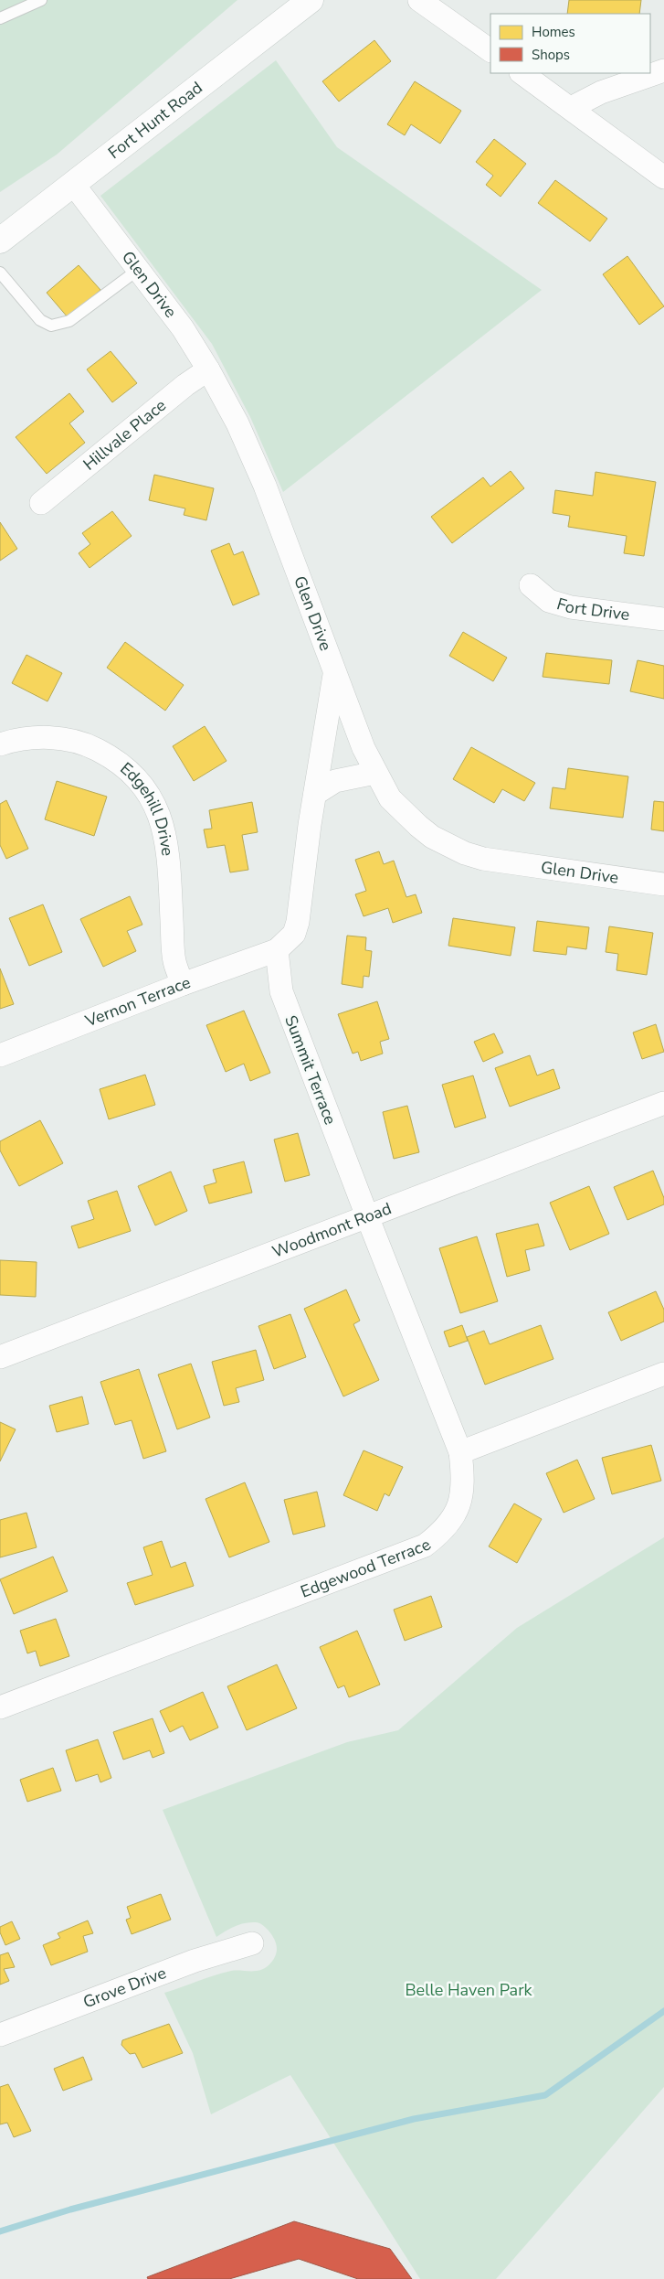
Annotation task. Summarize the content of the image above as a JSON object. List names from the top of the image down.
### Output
{
  "streets": {
    "main road": ["Fort Hunt Road"],
    "street": [
      "Glen Drive",
      "Hillvale Place",
      "Fort Drive",
      "Edgehill Drive",
      "Vernon Terrace",
      "Summit Terrace",
      "Woodmont Road",
      "Edgewood Terrace",
      "Grove Drive"
    ]
  },
  "crossings": [
    ["Fort Hunt Road", "Glen Drive"],
    ["Glen Drive", "Hillvale Place"],
    ["Edgehill Drive", "Vernon Terrace"],
    ["Vernon Terrace", "Summit Terrace"],
    ["Summit Terrace", "Woodmont Road"],
    ["Summit Terrace", "Edgewood Terrace"]
  ],
  "parks": ["Belle Haven Park"],
  "legend": ["Homes", "Shops"]
}
